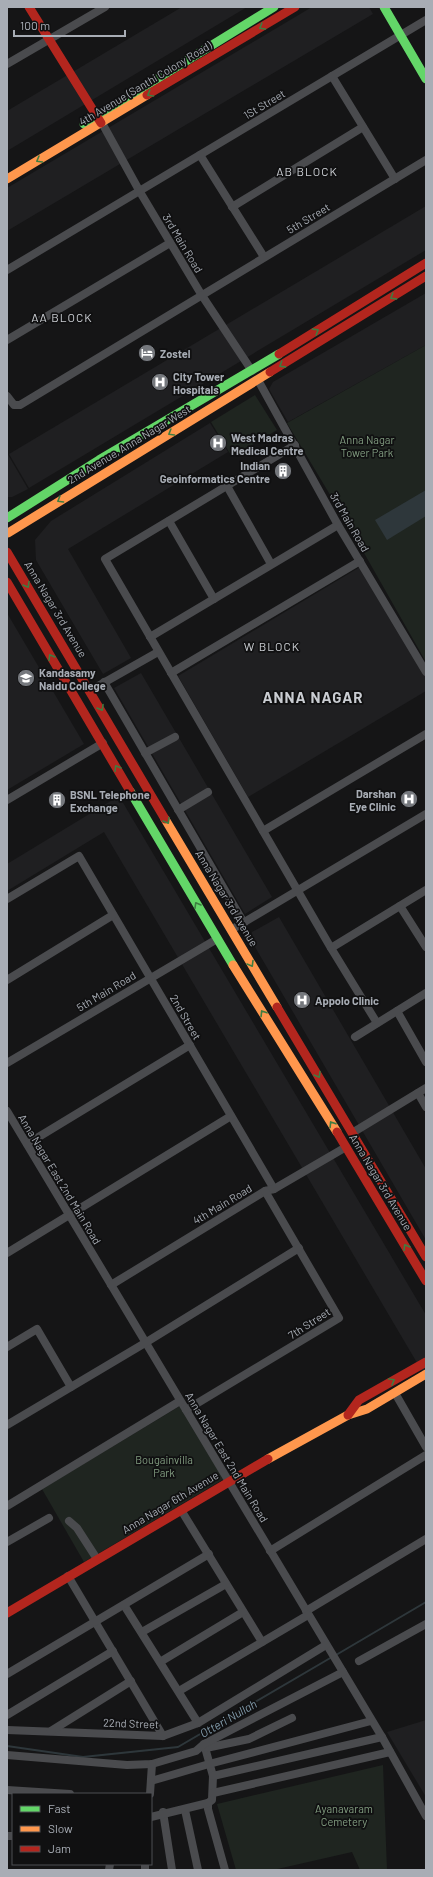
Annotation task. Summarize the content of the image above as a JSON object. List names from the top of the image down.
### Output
{
  "streets": {
    "main road": [
      "4th Avenue (Santhi Colony Road)",
      "2nd Avenue, Anna Nagar West",
      "Anna Nagar 3rd Avenue",
      "Anna Nagar 6th Avenue"
    ],
    "street": [
      "1St Street",
      "5th Street",
      "3rd Main Road",
      "5th Main Road",
      "2nd Street",
      "Anna Nagar East 2nd Main Road",
      "4th Main Road",
      "7th Street",
      "22nd Street"
    ]
  },
  "crossings": [
    ["4th Avenue (Santhi Colony Road)", "3rd Main Road"],
    ["1St Street", "3rd Main Road"],
    ["5th Street", "3rd Main Road"],
    ["3rd Main Road", "2nd Avenue, Anna Nagar West"],
    ["Anna Nagar 3rd Avenue", "5th Main Road"],
    ["Anna Nagar 3rd Avenue", "4th Main Road"],
    ["5th Main Road", "2nd Street"],
    ["2nd Street", "4th Main Road"],
    ["Anna Nagar East 2nd Main Road", "4th Main Road"],
    ["Anna Nagar East 2nd Main Road", "7th Street"],
    ["Anna Nagar East 2nd Main Road", "Anna Nagar 6th Avenue"],
    ["Anna Nagar East 2nd Main Road", "22nd Street"],
    ["4th Main Road", "7th Street"]
  ],
  "districts": [
    "AB BLOCK",
    "AA BLOCK",
    "W BLOCK",
    "ANNA NAGAR"
  ],
  "water": ["Otteri Nullah"],
  "parks": ["Anna Nagar Tower Park", "Bougainvilla Park", "Ayanavaram Cemetery"],
  "places": {
    "hotel": ["Zostel"],
    "hospital": [
      "City Tower Hospitals",
      "West Madras Medical Centre",
      "Darshan Eye Clinic",
      "Appolo Clinic"
    ],
    "building": ["Indian Geoinformatics Centre", "BSNL Telephone Exchange"],
    "school or university": ["Kandasamy Naidu College"]
  },
  "legend": ["Fast", "Slow", "Jam"],
  "scale_bar": "100 m"
}
